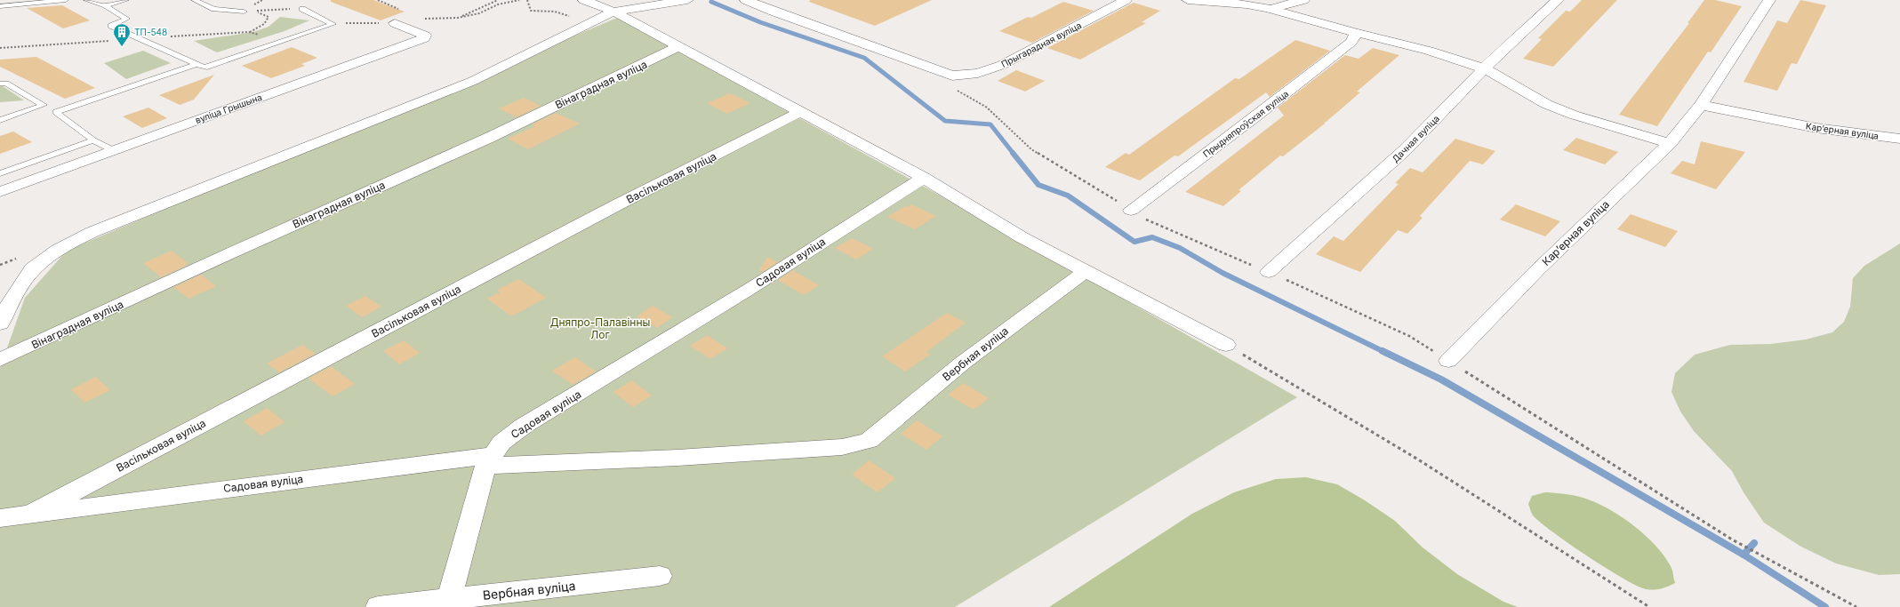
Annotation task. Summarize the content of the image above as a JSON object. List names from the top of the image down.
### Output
{
  "streets": {
    "street": [
      "Прыгарадная вуліца",
      "Вінаградная вуліца",
      "вуліца Грышына",
      "Прыдняпроўская вуліца",
      "Карʼерная вуліца",
      "Дачная вуліца",
      "Васільковая вуліца",
      "Садовая вуліца",
      "Вербная вуліца"
    ]
  },
  "crossings": [
    ["Васільковая вуліца", "Садовая вуліца"],
    ["Садовая вуліца", "Вербная вуліца"]
  ],
  "parks": ["Дняпро-Палавінны Лог"],
  "places": {
    "building": ["ТП-548"]
  }
}
